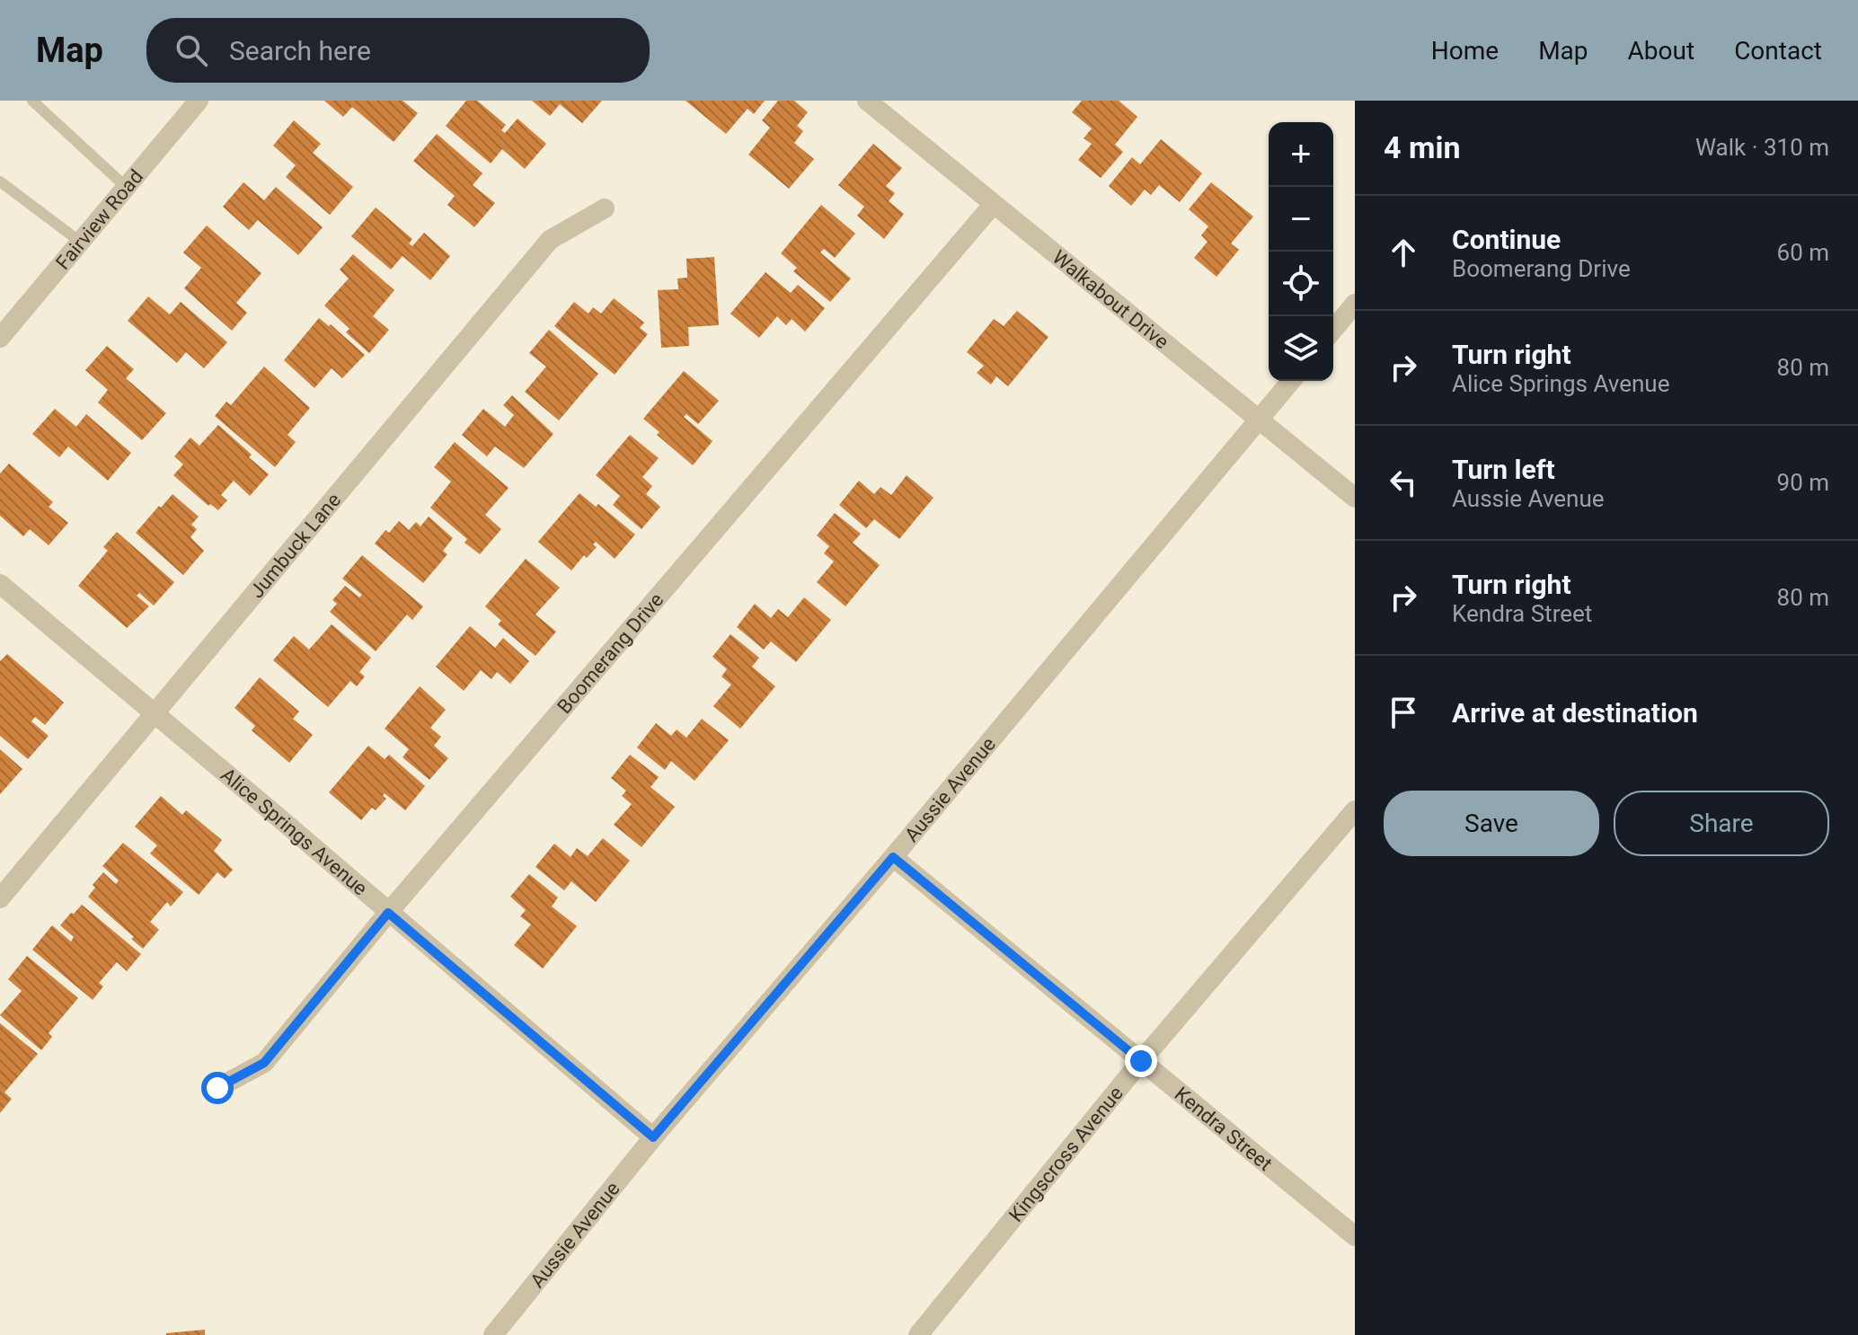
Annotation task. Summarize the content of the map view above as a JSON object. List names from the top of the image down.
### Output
{
  "streets": {
    "street": [
      "Fairview Road",
      "Walkabout Drive",
      "Jumbuck Lane",
      "Boomerang Drive",
      "Aussie Avenue",
      "Alice Springs Avenue",
      "Kendra Street",
      "Kingscross Avenue"
    ]
  },
  "crossings": [
    ["Walkabout Drive", "Boomerang Drive"],
    ["Walkabout Drive", "Aussie Avenue"],
    ["Jumbuck Lane", "Alice Springs Avenue"],
    ["Boomerang Drive", "Alice Springs Avenue"],
    ["Aussie Avenue", "Alice Springs Avenue"],
    ["Aussie Avenue", "Kendra Street"],
    ["Kendra Street", "Kingscross Avenue"]
  ],
  "page": {
    "header": "Map",
    "search": "Search here",
    "nav": [
      "Home",
      "Map",
      "About",
      "Contact"
    ],
    "heading": ["4 min", "Walk · 310 m"],
    "map_buttons": ["+", "−"],
    "list": [
      ["Continue", "Boomerang Drive", "60 m"],
      ["Turn right", "Alice Springs Avenue", "80 m"],
      ["Turn left", "Aussie Avenue", "90 m"],
      ["Turn right", "Kendra Street", "80 m"],
      "Arrive at destination"
    ],
    "buttons": ["Save", "Share"]
  }
}
